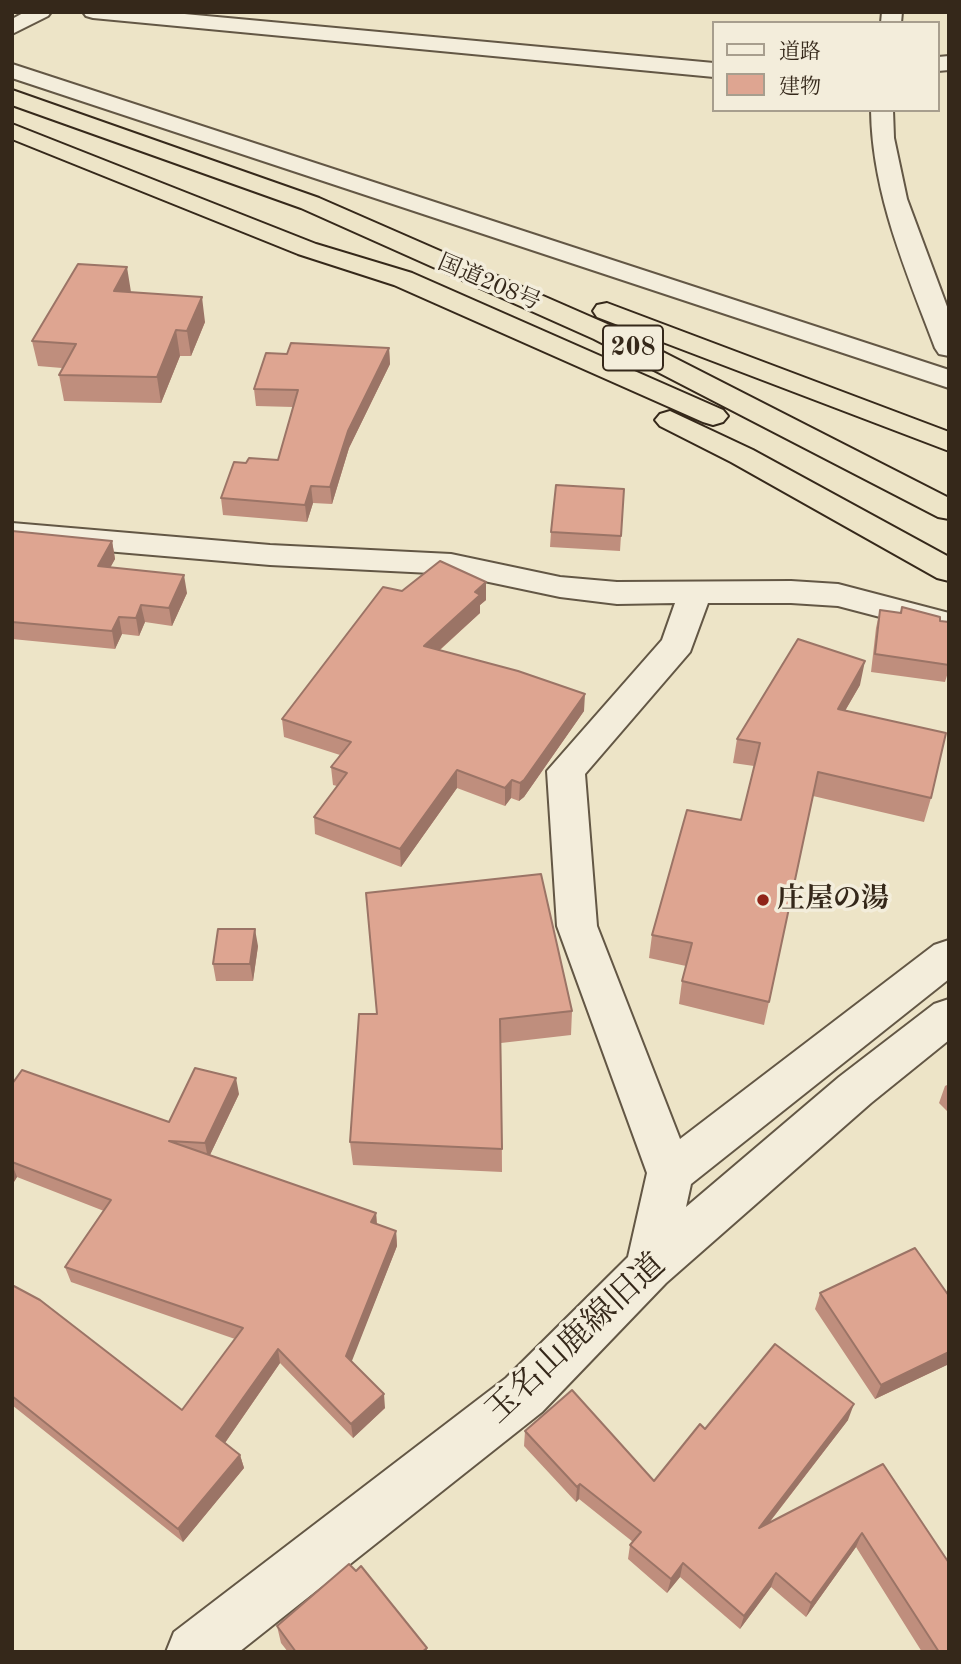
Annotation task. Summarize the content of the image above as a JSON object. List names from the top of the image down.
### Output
{
  "streets": {
    "highway": ["国道208号", "208"],
    "street": ["玉名山鹿線旧道"]
  },
  "places": ["庄屋の湯"],
  "legend": ["道路", "建物"]
}
